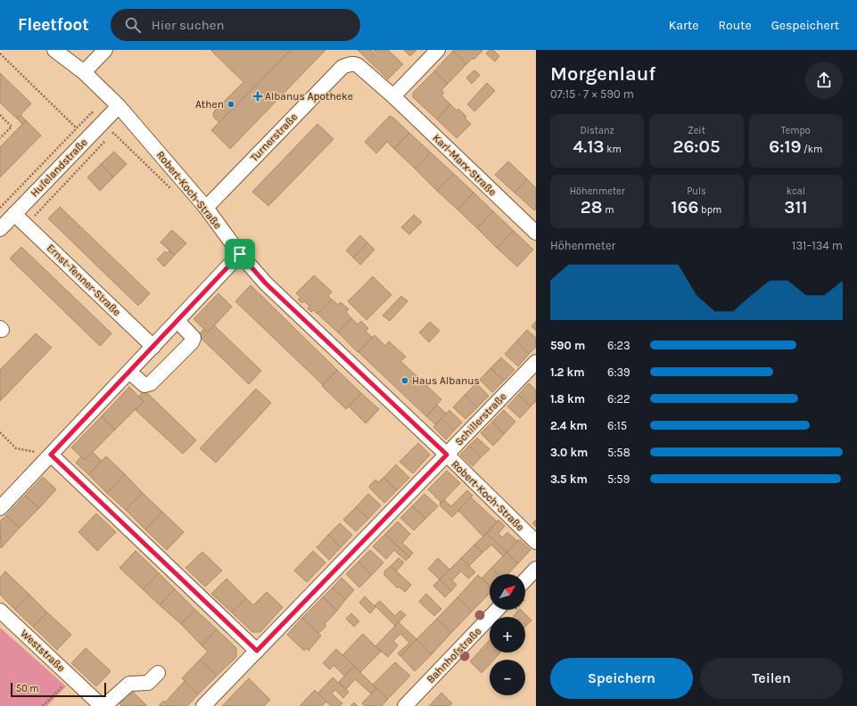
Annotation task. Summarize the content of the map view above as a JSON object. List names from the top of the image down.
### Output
{
  "streets": {
    "street": [
      "Turnerstraße",
      "Karl-Marx-Straße",
      "Hufelandstraße",
      "Robert-Koch-Straße",
      "Ernst-Tenner-Straße",
      "Schillerstraße",
      "Weststraße",
      "Bahnhofstraße"
    ]
  },
  "crossings": [
    ["Turnerstraße", "Karl-Marx-Straße"],
    ["Turnerstraße", "Robert-Koch-Straße"],
    ["Hufelandstraße", "Robert-Koch-Straße"],
    ["Hufelandstraße", "Ernst-Tenner-Straße"],
    ["Robert-Koch-Straße", "Schillerstraße"]
  ],
  "places": {
    "health": ["Albanus Apotheke"],
    "other": ["Athen", "Haus Albanus"]
  },
  "scale_bar": "50 m",
  "north": "top right",
  "page": {
    "header": "Fleetfoot",
    "search": "Hier suchen",
    "nav": ["Karte", "Route", "Gespeichert"],
    "heading": ["Morgenlauf", "07:15 · 7 × 590 m"],
    "stats": [
      ["Distanz", "4.13 km"],
      ["Zeit", "26:05"],
      ["Tempo", "6:19 /km"],
      ["Höhenmeter", "28 m"],
      ["Puls", "166 bpm"],
      ["kcal", "311"]
    ],
    "chart": ["Höhenmeter", "131–134 m"],
    "list": [
      {
        "name": "590 m",
        "note": "6:23"
      },
      {
        "name": "1.2 km",
        "note": "6:39"
      },
      {
        "name": "1.8 km",
        "note": "6:22"
      },
      {
        "name": "2.4 km",
        "note": "6:15"
      },
      {
        "name": "3.0 km",
        "note": "5:58"
      },
      {
        "name": "3.5 km",
        "note": "5:59"
      }
    ],
    "map_buttons": ["+", "−"],
    "buttons": ["Speichern", "Teilen"],
    "scale": "50 m"
  }
}
